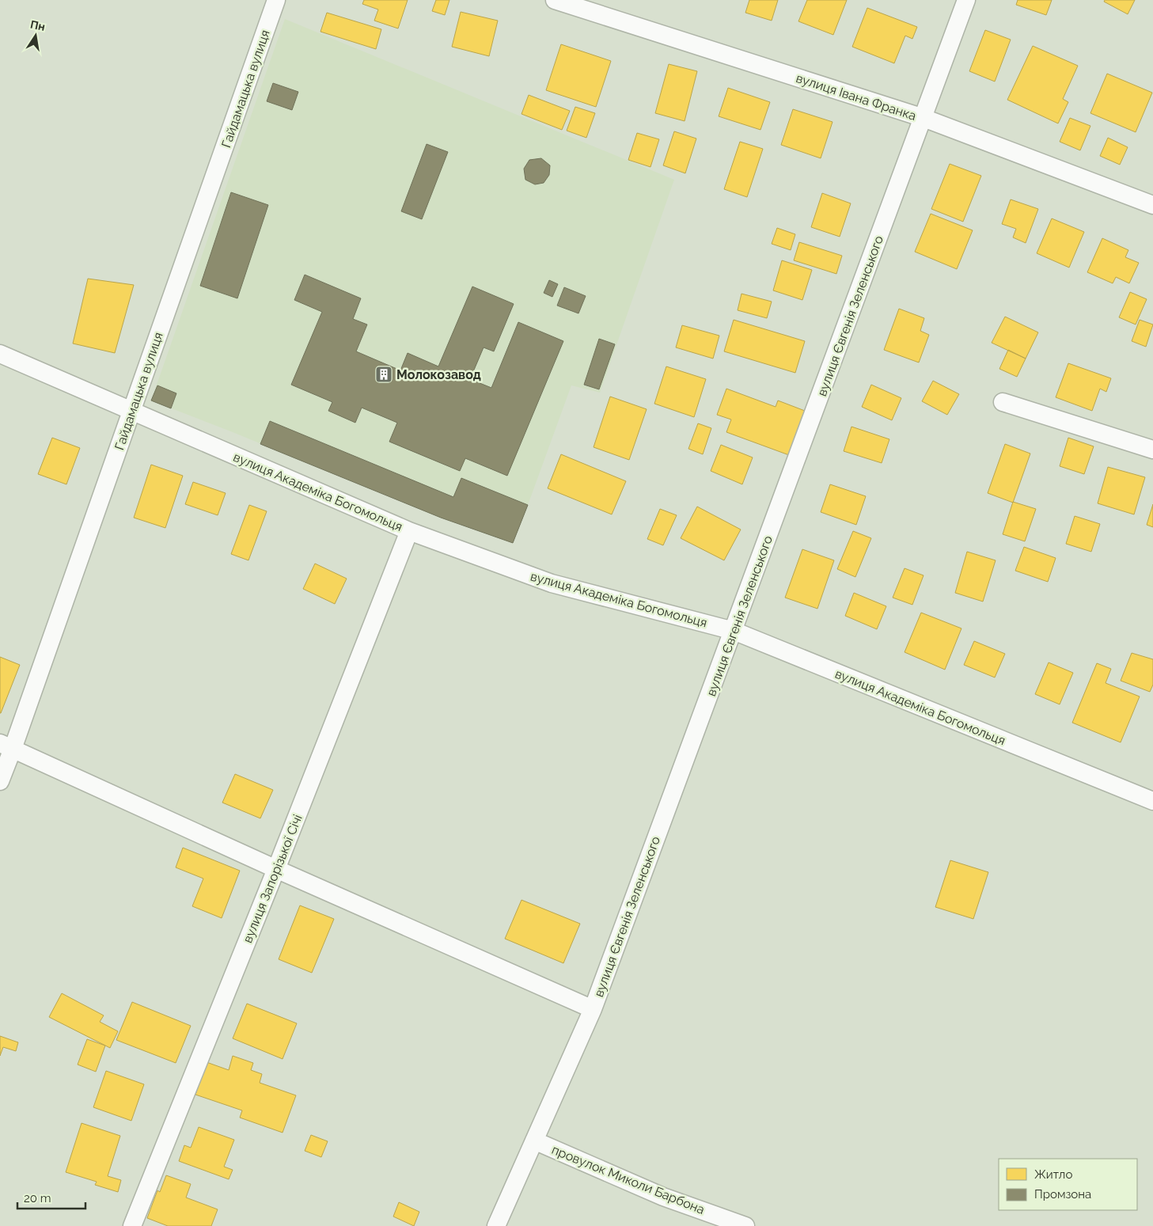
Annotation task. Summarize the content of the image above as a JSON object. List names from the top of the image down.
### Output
{
  "streets": {
    "street": [
      "Гайдамацька вулиця",
      "вулиця Івана Франка",
      "вулиця Євгенія Зеленського",
      "вулиця Академіка Богомольця",
      "вулиця Запорізької Січі",
      "провулок Миколи Барбона"
    ]
  },
  "crossings": [
    ["Гайдамацька вулиця", "вулиця Академіка Богомольця"],
    ["вулиця Івана Франка", "вулиця Євгенія Зеленського"],
    ["вулиця Євгенія Зеленського", "вулиця Академіка Богомольця"],
    ["вулиця Євгенія Зеленського", "провулок Миколи Барбона"],
    ["вулиця Академіка Богомольця", "вулиця Запорізької Січі"]
  ],
  "places": {
    "building": ["Молокозавод"]
  },
  "legend": ["Житло", "Промзона"],
  "scale_bar": "20 m",
  "north": "top"
}
